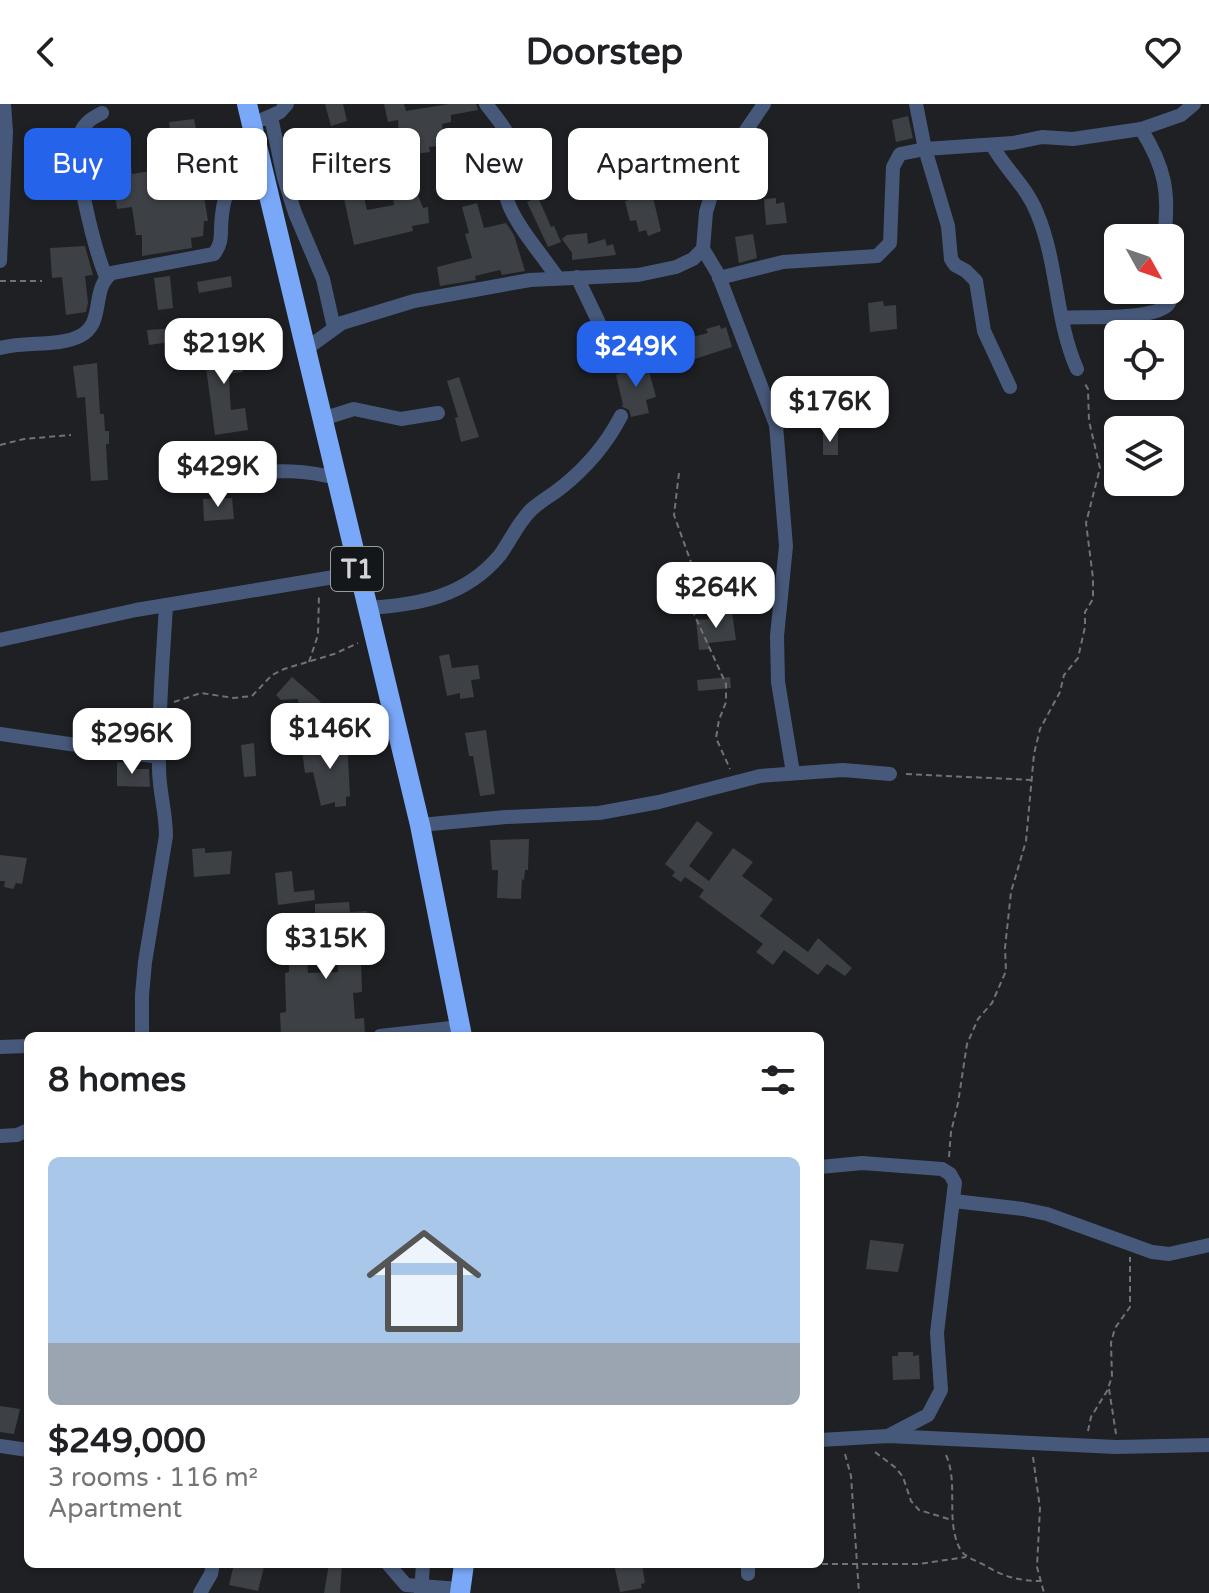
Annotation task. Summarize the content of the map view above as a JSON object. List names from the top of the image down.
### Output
{
  "streets": {
    "highway": ["T1"]
  },
  "north": "bottom right",
  "page": {
    "header": "Doorstep",
    "chip": [
      "Buy",
      "Rent",
      "Filters",
      "New",
      "Apartment"
    ],
    "price": [
      "$219K",
      "$249K",
      "$176K",
      "$429K",
      "$264K",
      "$146K",
      "$296K",
      "$315K"
    ],
    "heading": "8 homes",
    "list": [
      {
        "name": "$249,000",
        "note": "3 rooms · 116 m² · Apartment"
      }
    ]
  }
}
